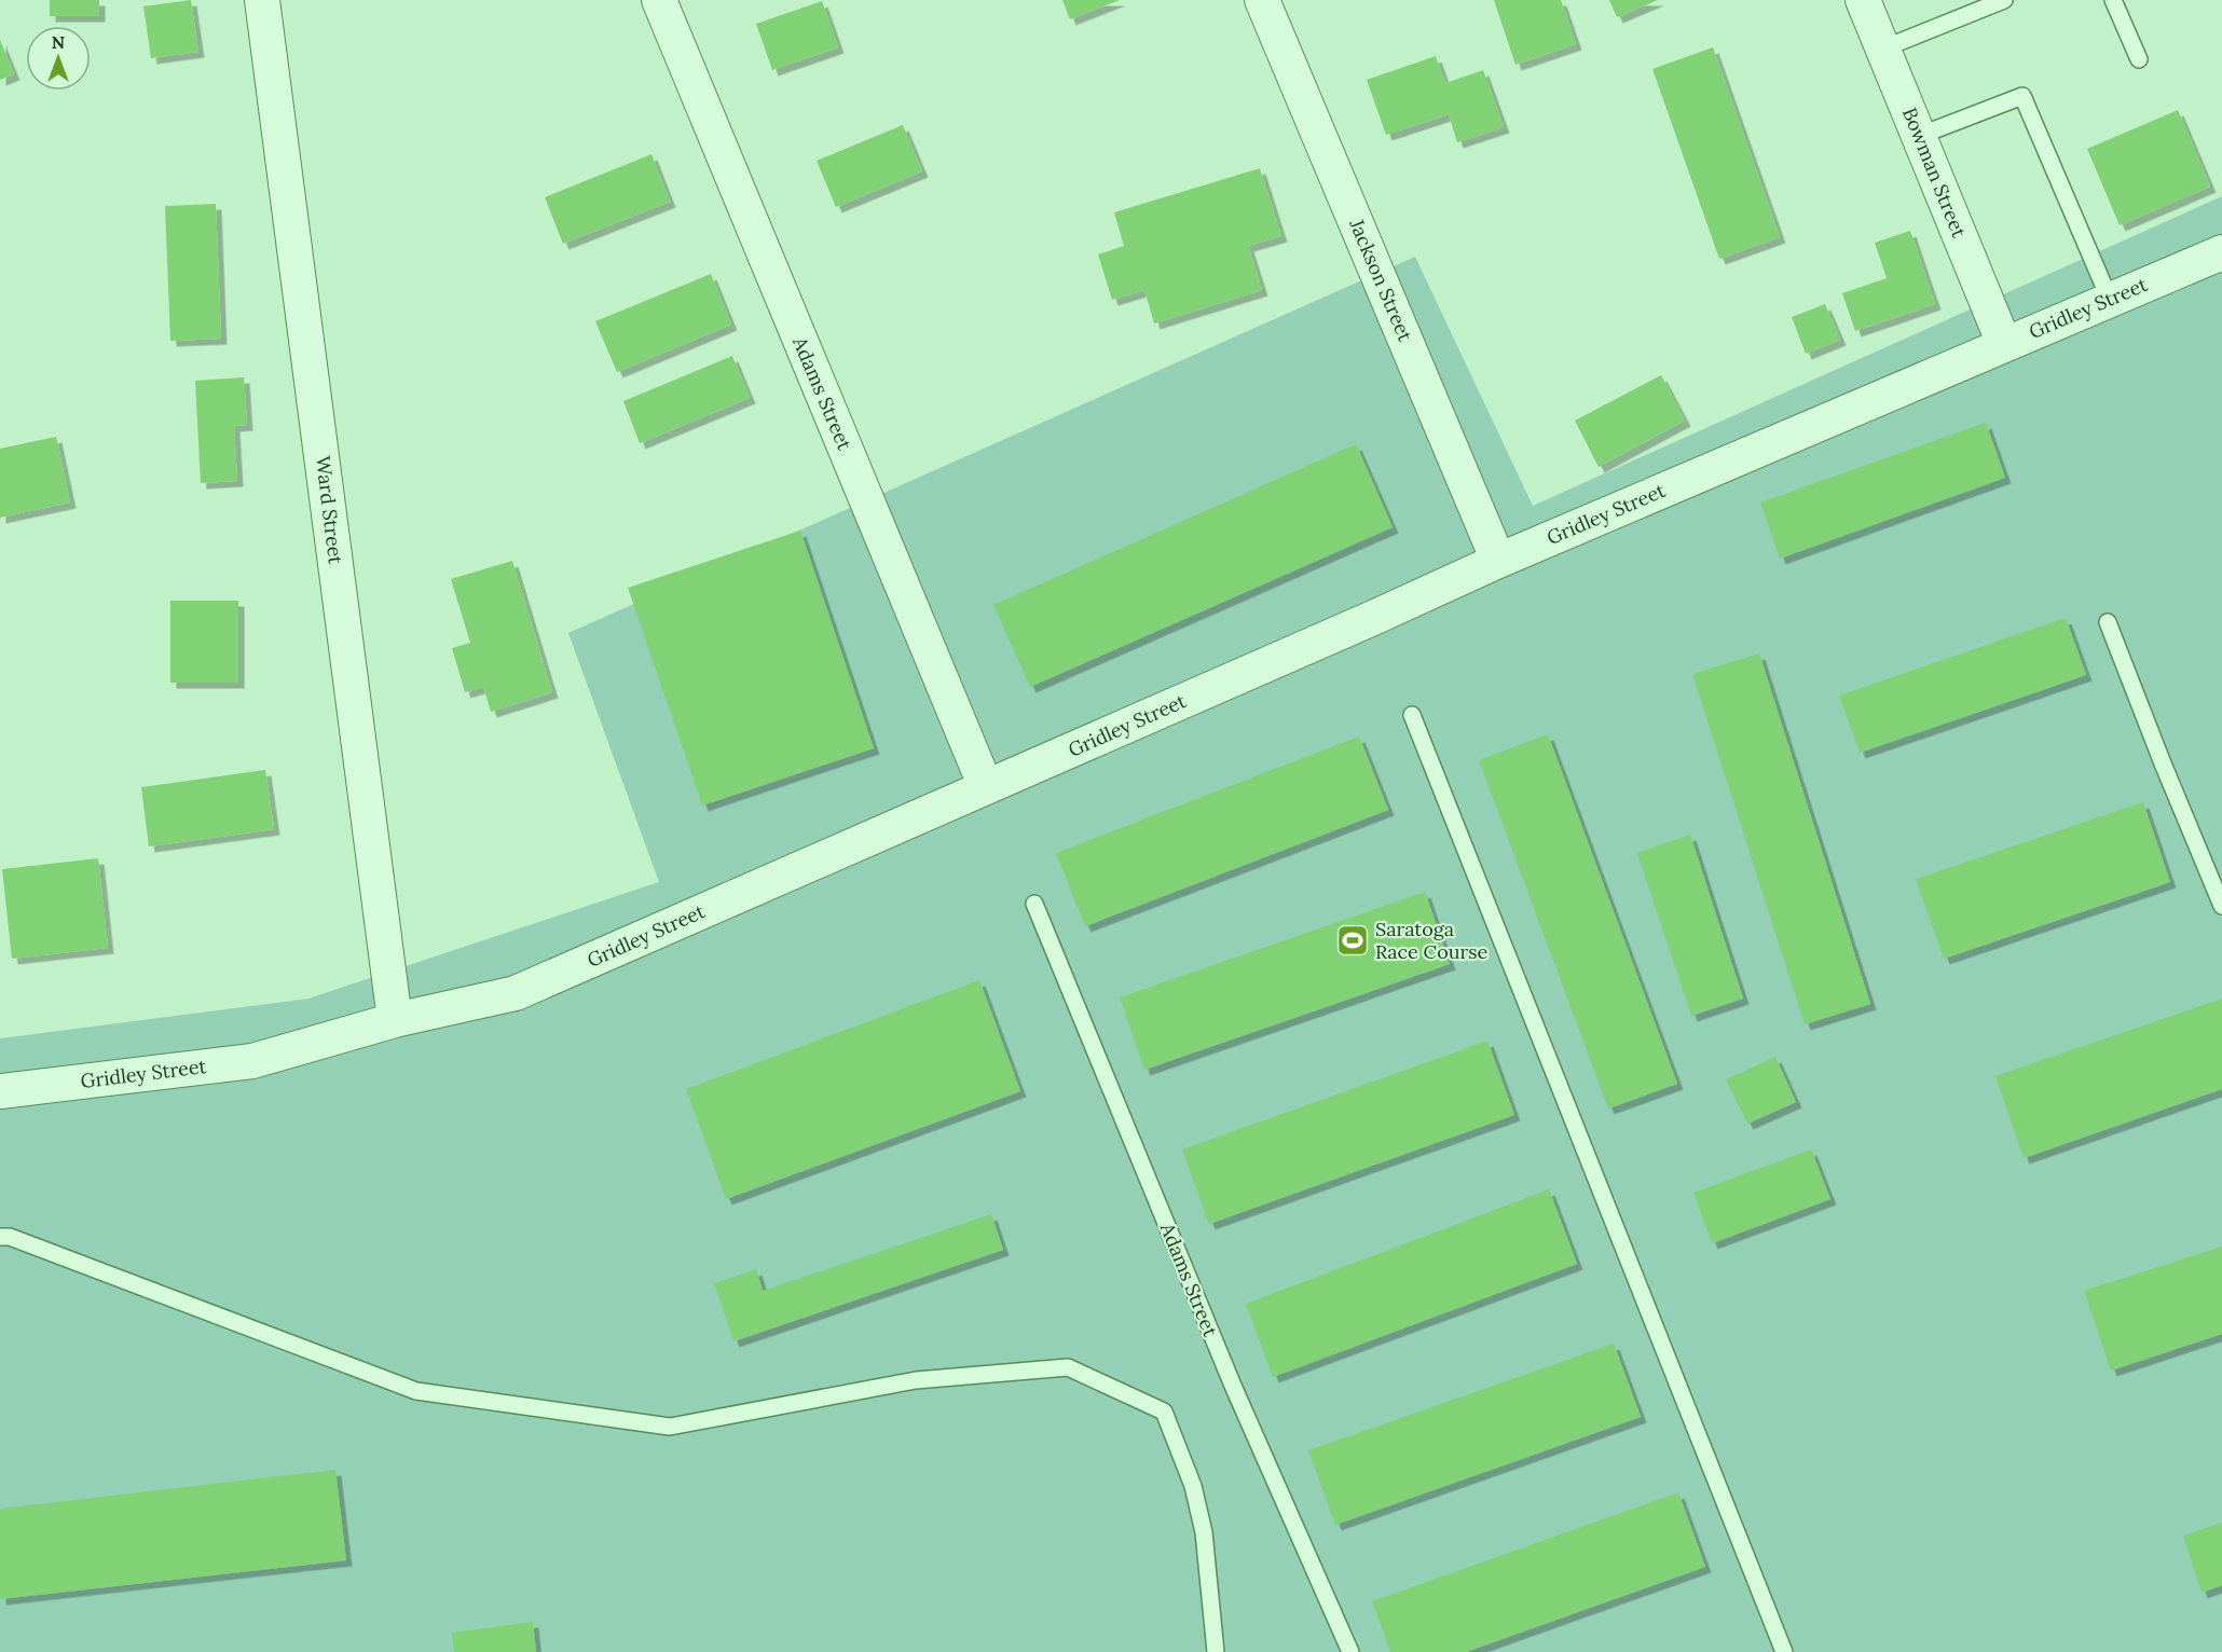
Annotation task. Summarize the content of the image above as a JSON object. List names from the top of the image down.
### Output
{
  "streets": {
    "street": [
      "Bowman Street",
      "Jackson Street",
      "Gridley Street",
      "Adams Street",
      "Ward Street"
    ]
  },
  "crossings": [
    ["Bowman Street", "Gridley Street"],
    ["Jackson Street", "Gridley Street"],
    ["Gridley Street", "Adams Street"],
    ["Gridley Street", "Ward Street"]
  ],
  "places": {
    "sports": ["Saratoga Race Course"]
  },
  "north": "top"
}
